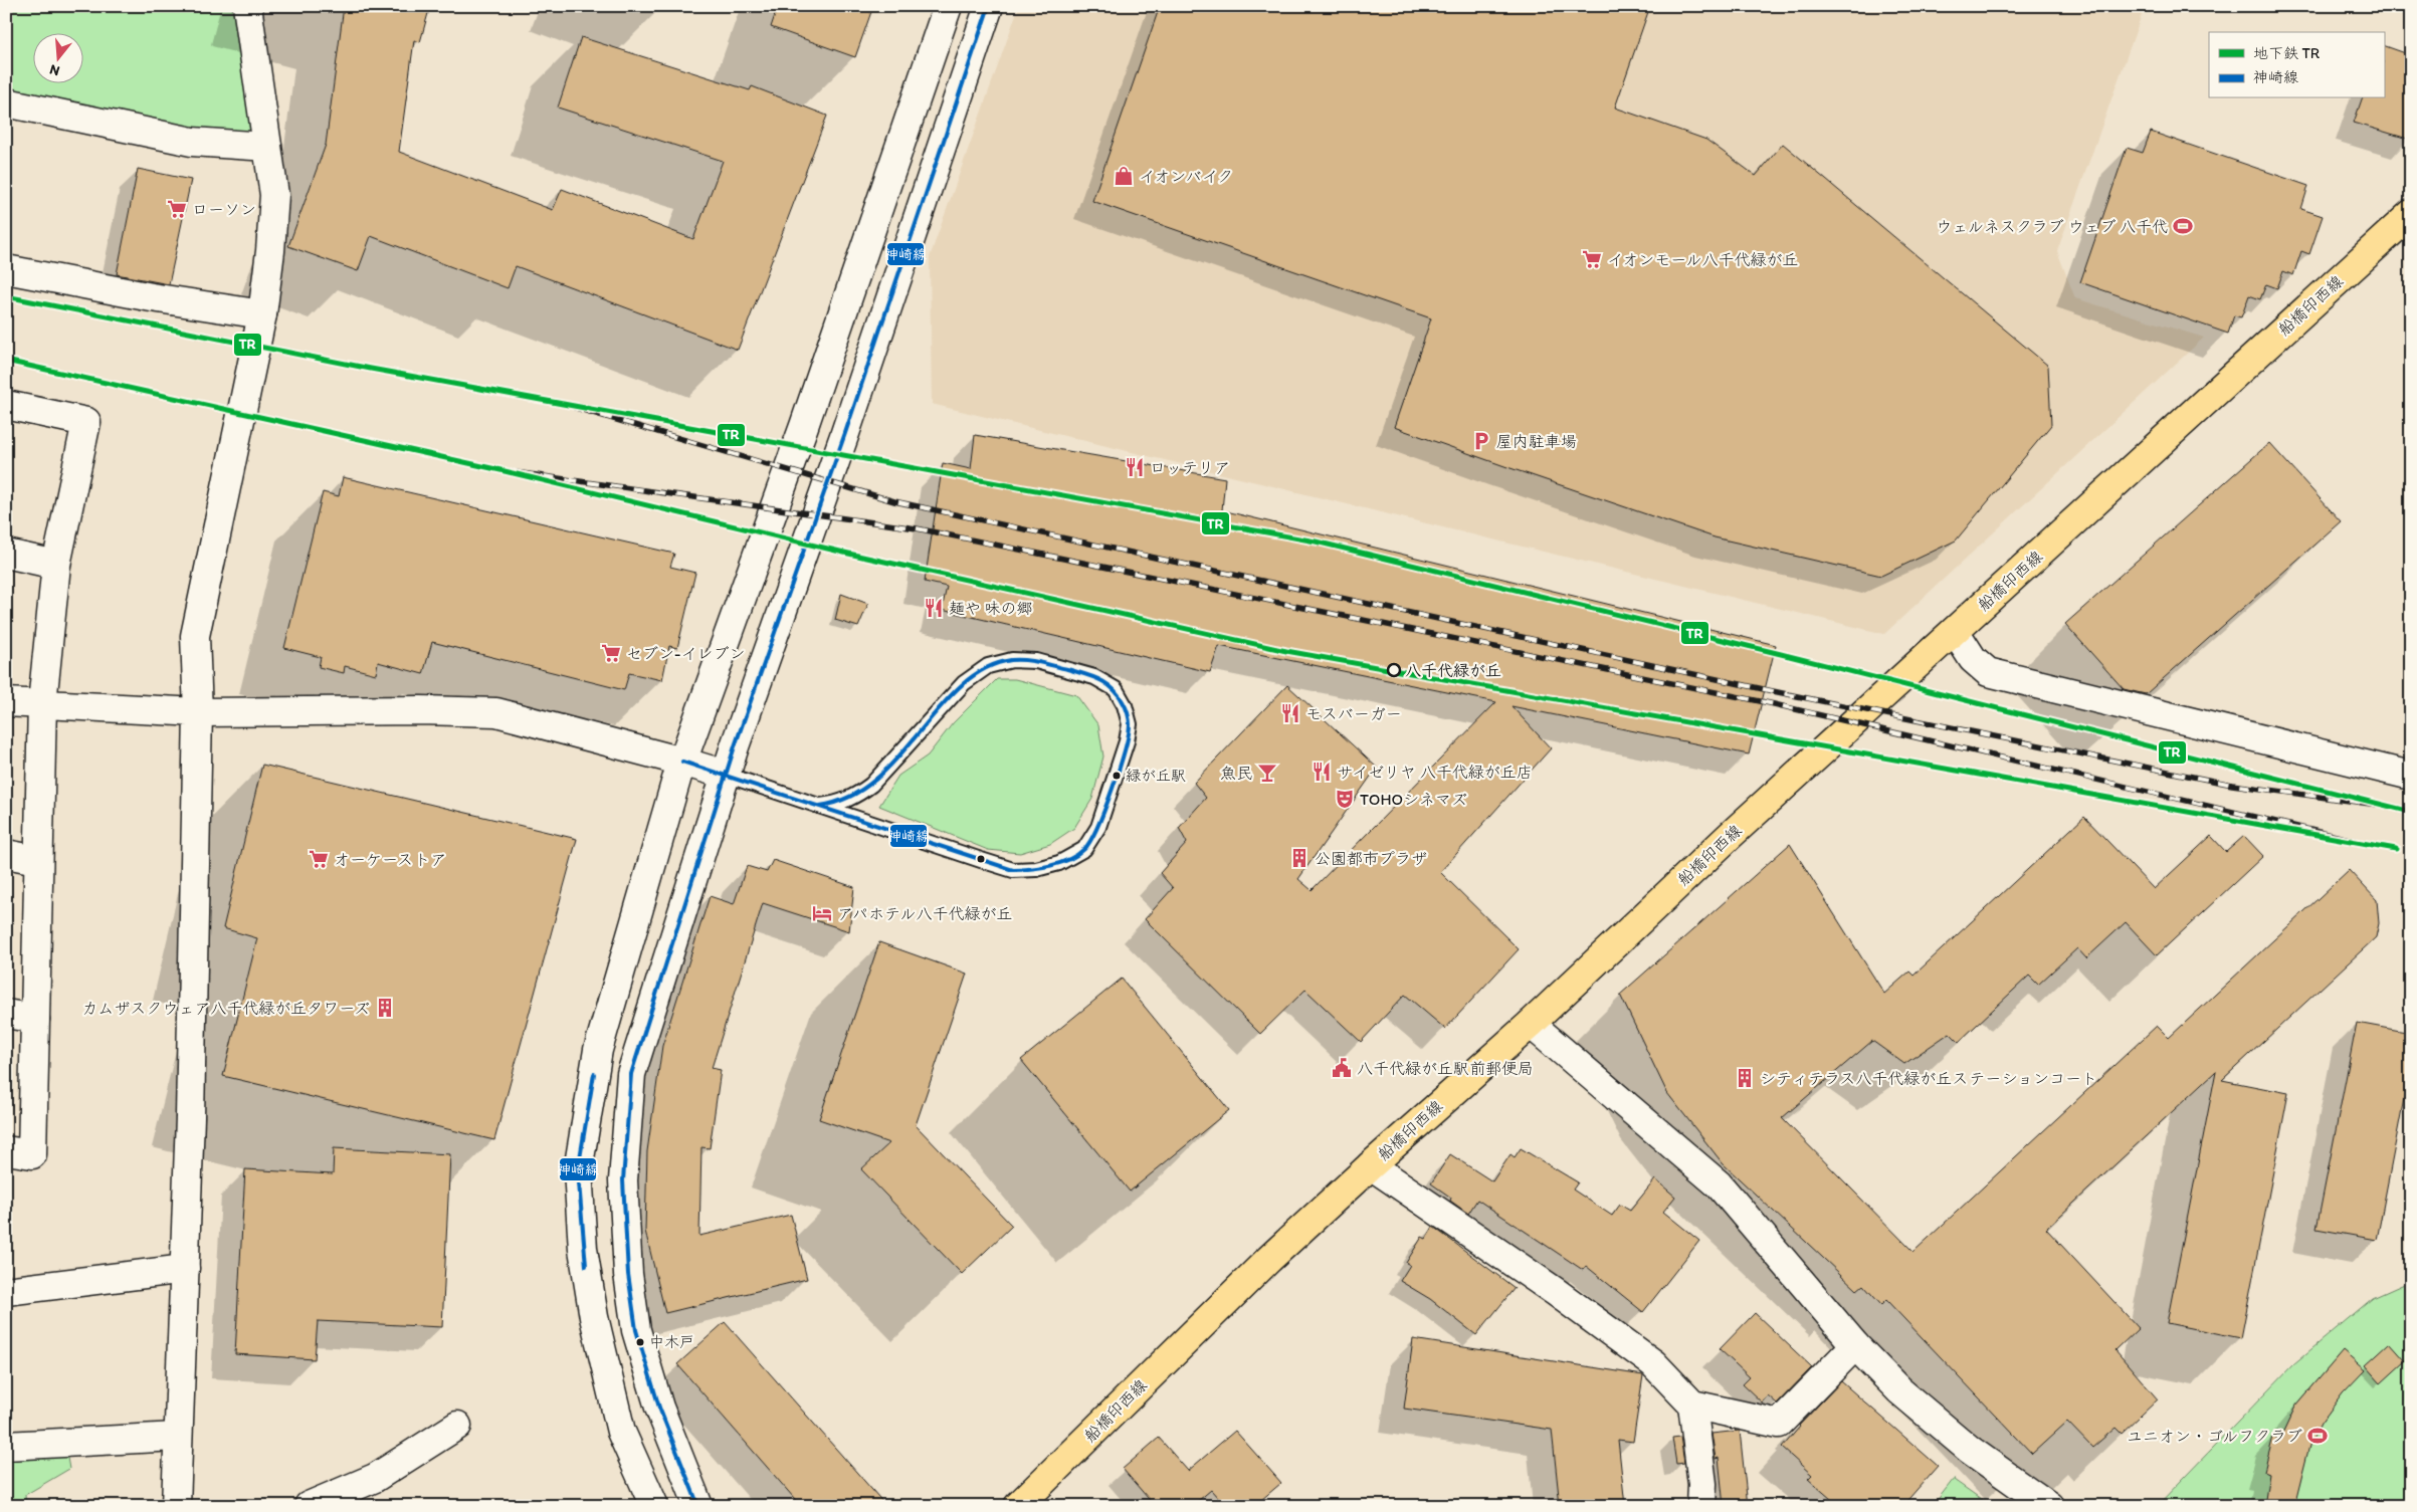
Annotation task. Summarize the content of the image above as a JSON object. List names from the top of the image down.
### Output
{
  "streets": {
    "main road": ["船橋印西線"]
  },
  "places": {
    "shop": ["イオンバイク"],
    "supermarket": [
      "ローソン",
      "イオンモール八千代緑が丘",
      "セブン-イレブン",
      "オーケーストア"
    ],
    "sports": ["ウェルネスクラブ ウェブ 八千代", "ユニオン・ゴルフクラブ"],
    "parking": ["屋内駐車場"],
    "restaurant": [
      "ロッテリア",
      "麺や 味の郷",
      "モスバーガー",
      "サイゼリヤ 八千代緑が丘店"
    ],
    "other": ["八千代緑が丘", "緑が丘駅", "中木戸"],
    "bar": ["魚民"],
    "theatre": ["TOHOシネマズ"],
    "building": ["公園都市プラザ", "カムザスクウェア八千代緑が丘タワーズ", "シティテラス八千代緑が丘ステーションコート"],
    "hotel": ["アパホテル八千代緑が丘"],
    "public building": ["八千代緑が丘駅前郵便局"]
  },
  "lines": ["transit line 神崎線", "metro line TR"],
  "legend": ["地下鉄 TR", "神崎線"],
  "north": "bottom"
}
